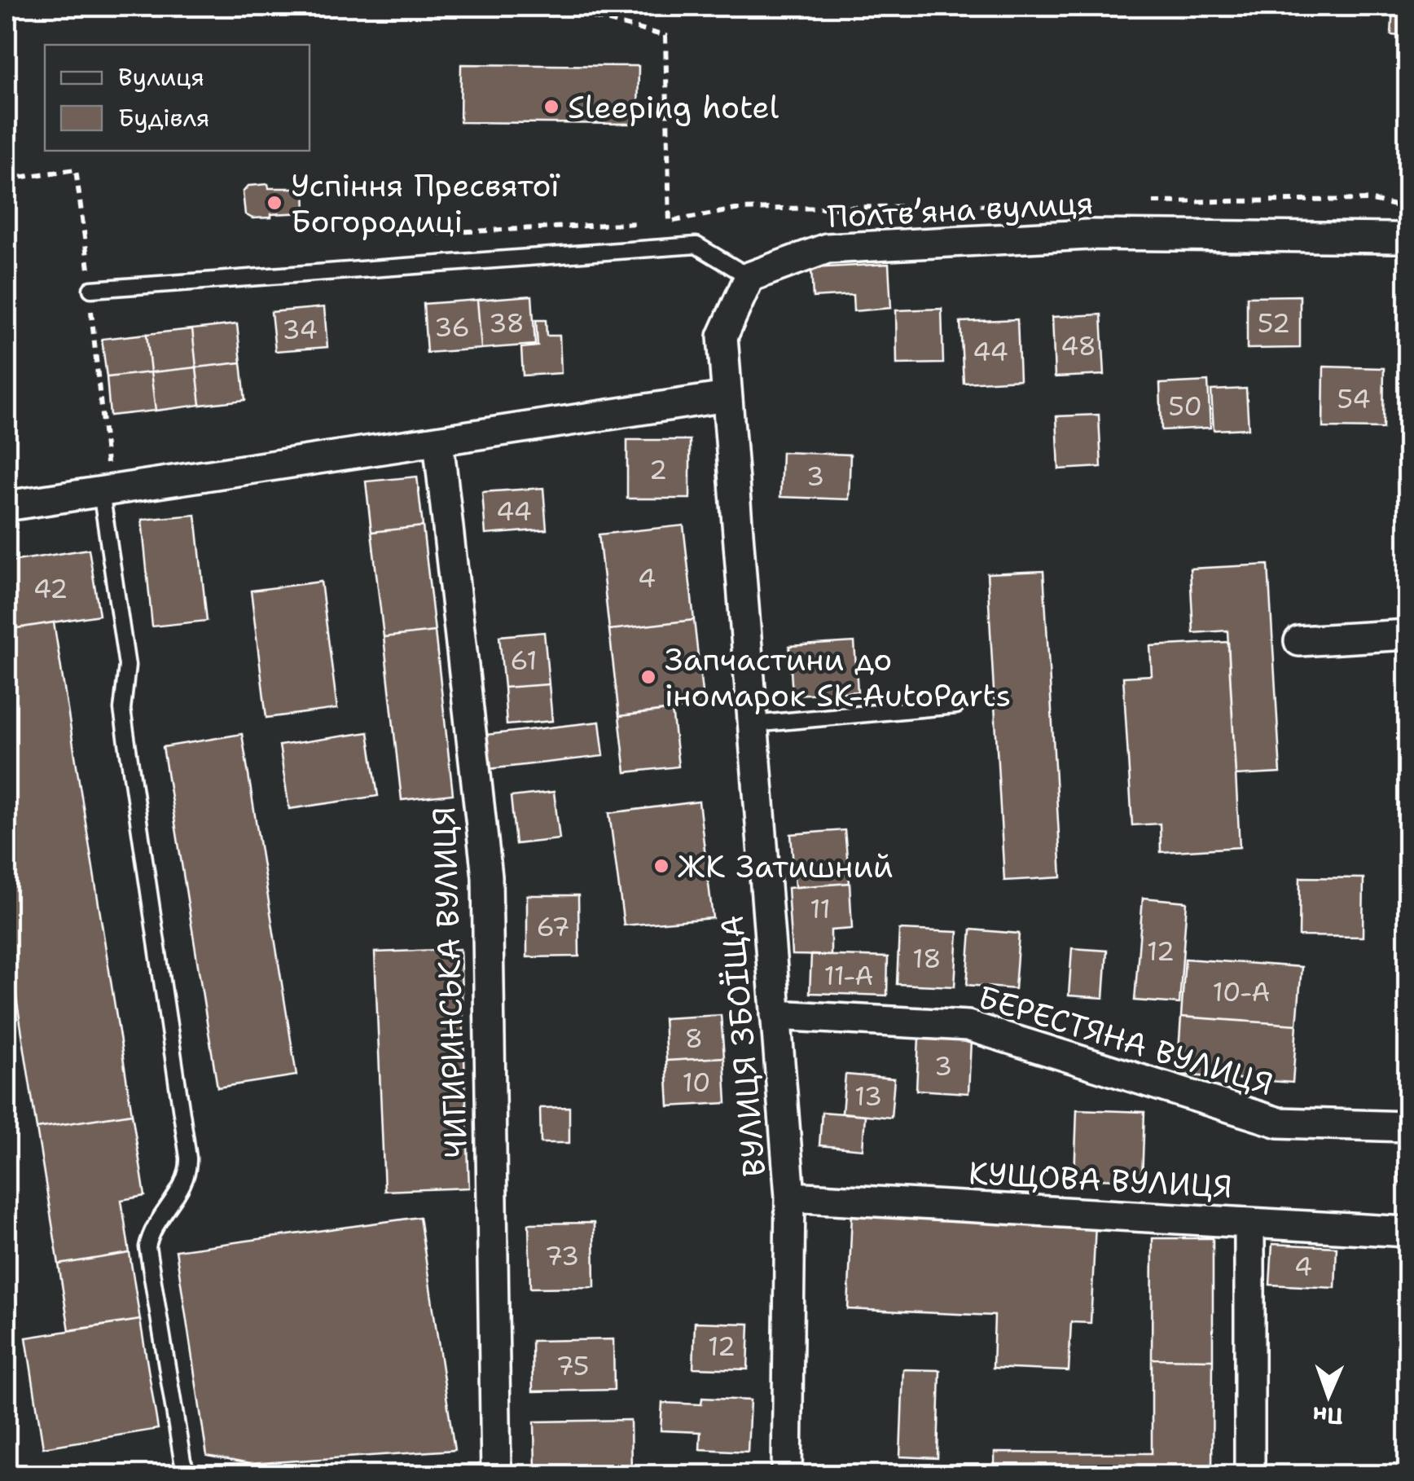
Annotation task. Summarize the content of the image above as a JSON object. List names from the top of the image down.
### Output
{
  "streets": {
    "street": [
      "Полтвʼяна вулиця",
      "ЧИГИРИНСЬКА ВУЛИЦЯ",
      "БЕРЕСТЯНА ВУЛИЦЯ",
      "ВУЛИЦЯ ЗБОЇЩА",
      "КУЩОВА ВУЛИЦЯ"
    ]
  },
  "crossings": [
    ["Полтвʼяна вулиця", "ВУЛИЦЯ ЗБОЇЩА"],
    ["БЕРЕСТЯНА ВУЛИЦЯ", "ВУЛИЦЯ ЗБОЇЩА"],
    ["ВУЛИЦЯ ЗБОЇЩА", "КУЩОВА ВУЛИЦЯ"]
  ],
  "places": [
    "Sleeping hotel",
    "Успіння Пресвятої Богородиці",
    "Запчастини до іномарок SK-AutoParts",
    "ЖК Затишний"
  ],
  "house_numbers": [
    "38",
    "52",
    "36",
    "34",
    "48",
    "44",
    "54",
    "50",
    "2",
    "3",
    "44",
    "4",
    "42",
    "61",
    "11",
    "67",
    "12",
    "18",
    "11-А",
    "10-А",
    "8",
    "3",
    "10",
    "13",
    "73",
    "4",
    "12",
    "75"
  ],
  "legend": ["Вулиця", "Будівля"],
  "north": "bottom"
}
